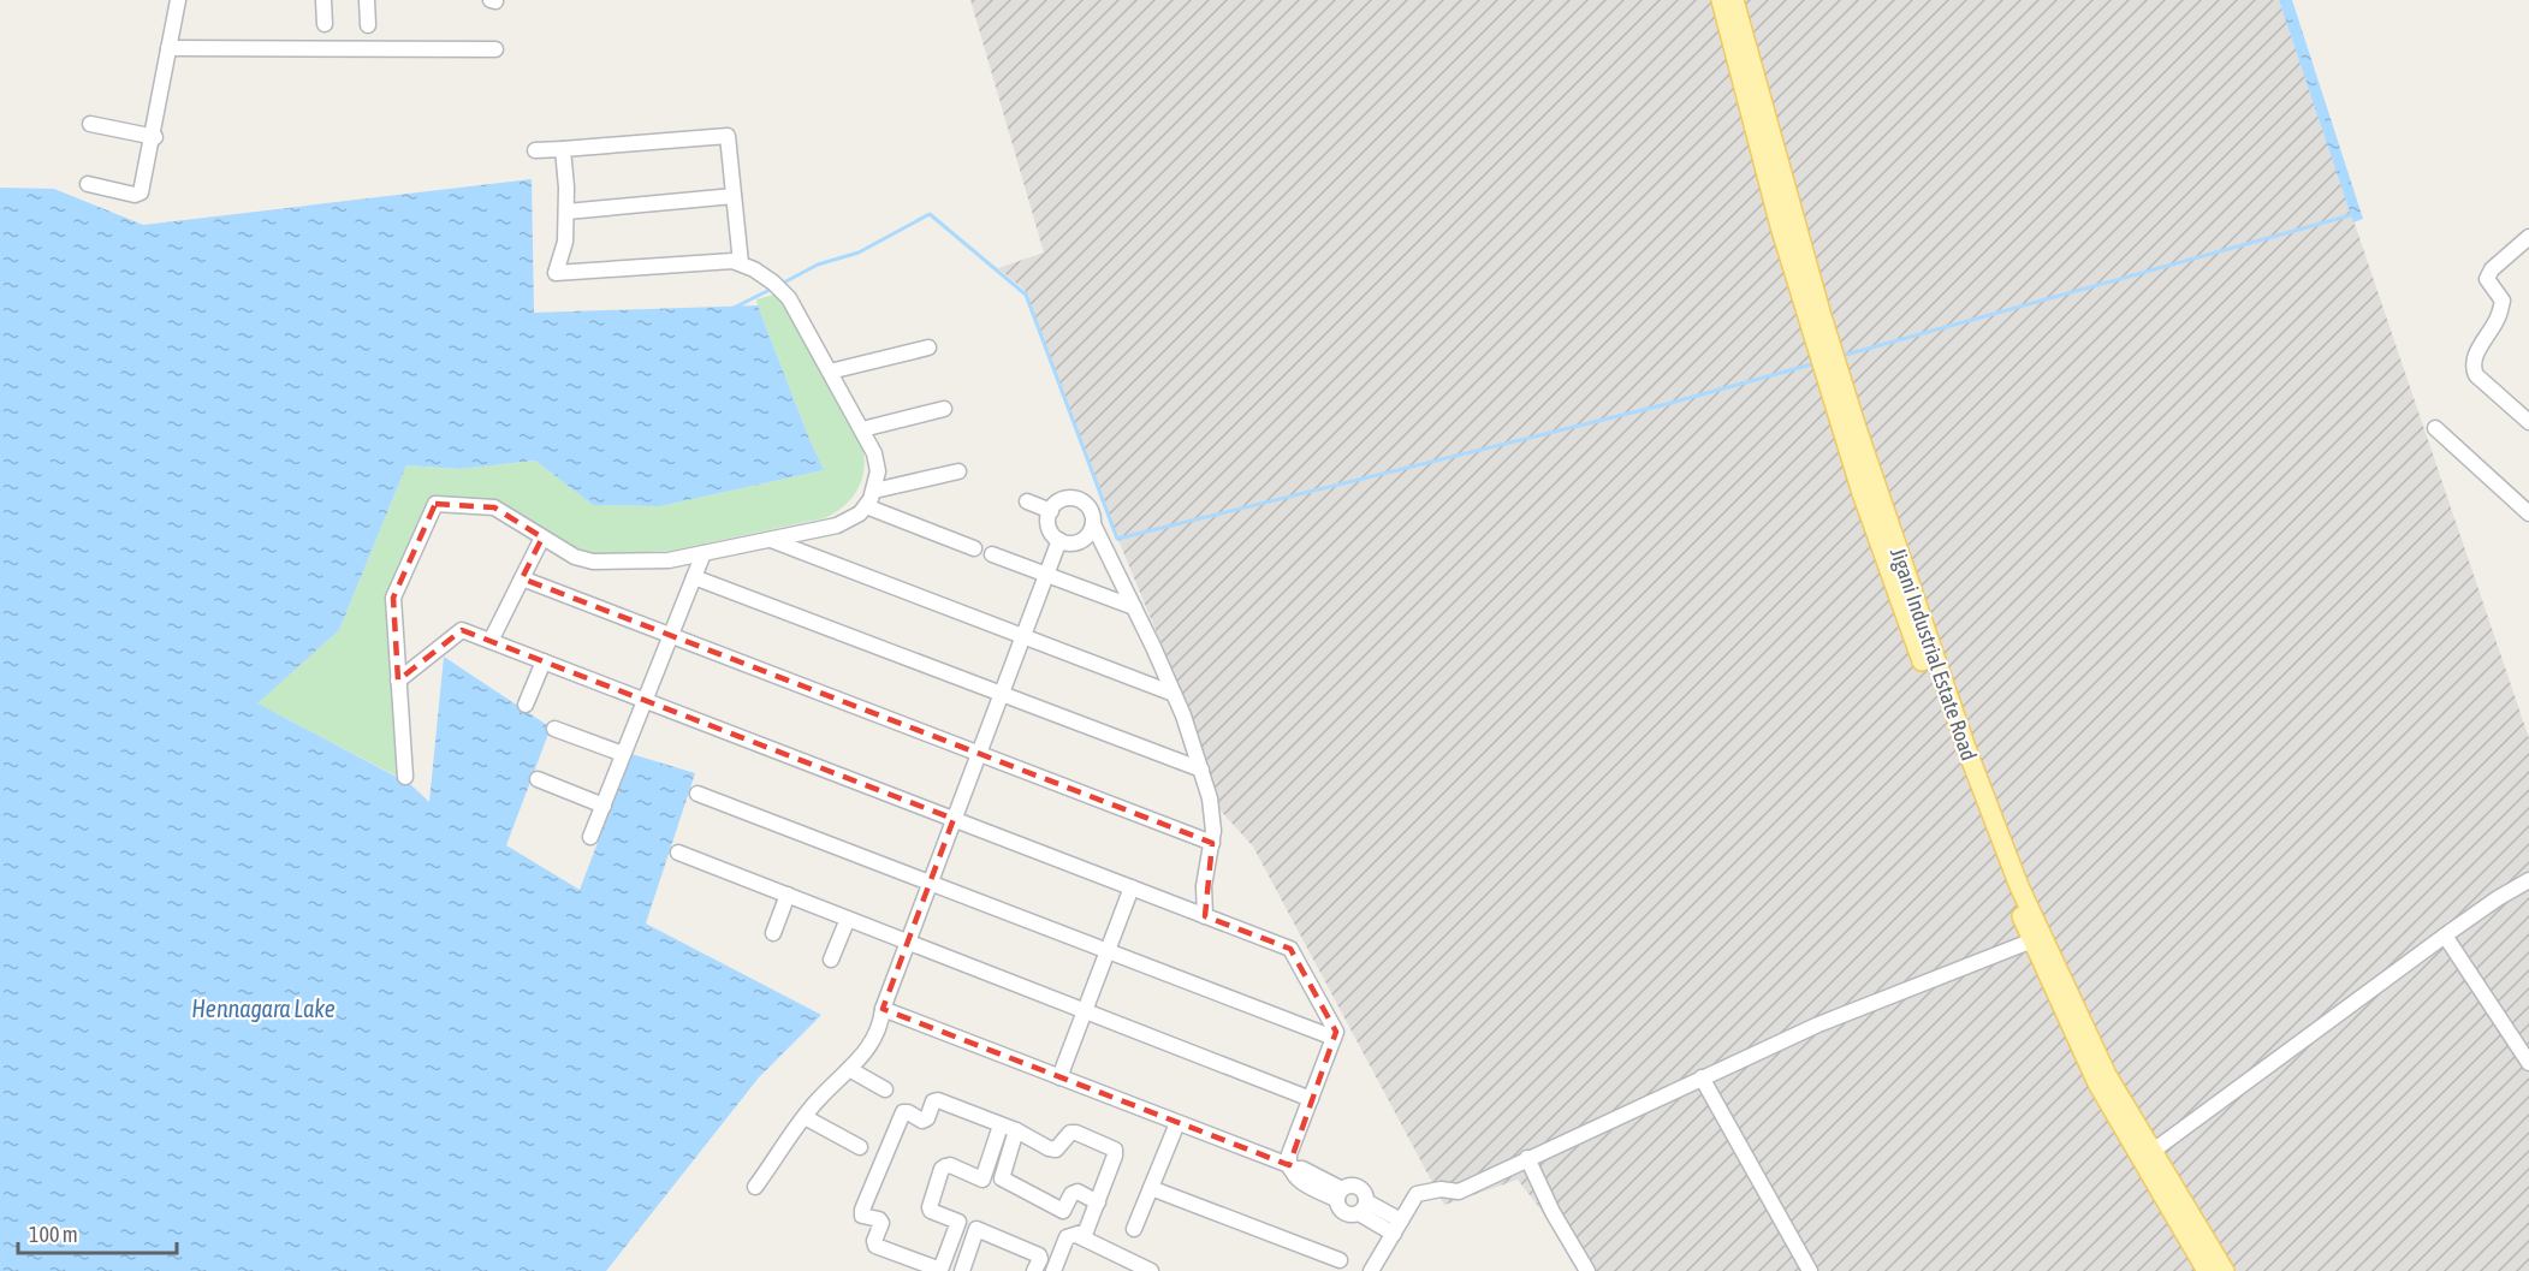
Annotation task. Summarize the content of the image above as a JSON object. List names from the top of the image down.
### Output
{
  "streets": {
    "main road": ["Jigani Industrial Estate Road"]
  },
  "water": ["Hennagara Lake"],
  "scale_bar": "100 m"
}
